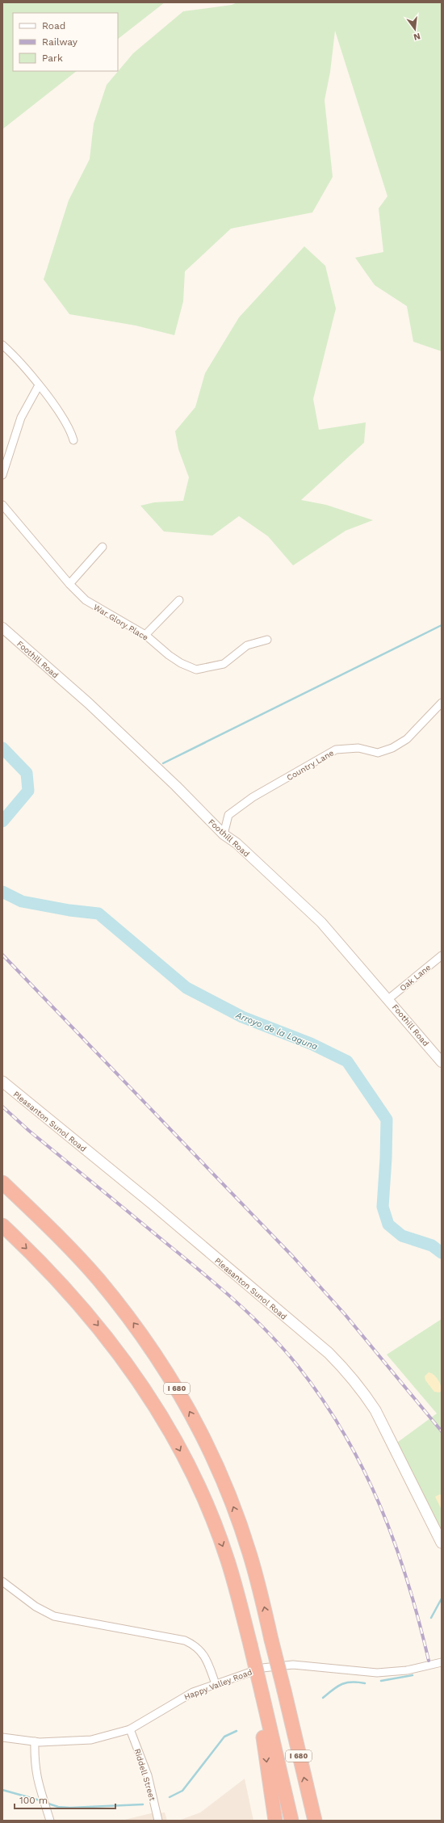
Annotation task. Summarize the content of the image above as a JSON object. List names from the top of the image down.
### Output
{
  "streets": {
    "highway": ["I 680"],
    "main road": ["Pleasanton Sunol Road"],
    "street": [
      "War Glory Place",
      "Foothill Road",
      "Country Lane",
      "Oak Lane",
      "Happy Valley Road",
      "Riddell Street"
    ]
  },
  "crossings": [
    ["Foothill Road", "Country Lane"],
    ["Foothill Road", "Oak Lane"],
    ["Happy Valley Road", "Riddell Street"]
  ],
  "water": ["Arroyo de la Laguna"],
  "legend": ["Road", "Railway", "Park"],
  "scale_bar": "100 m",
  "north": "bottom"
}
